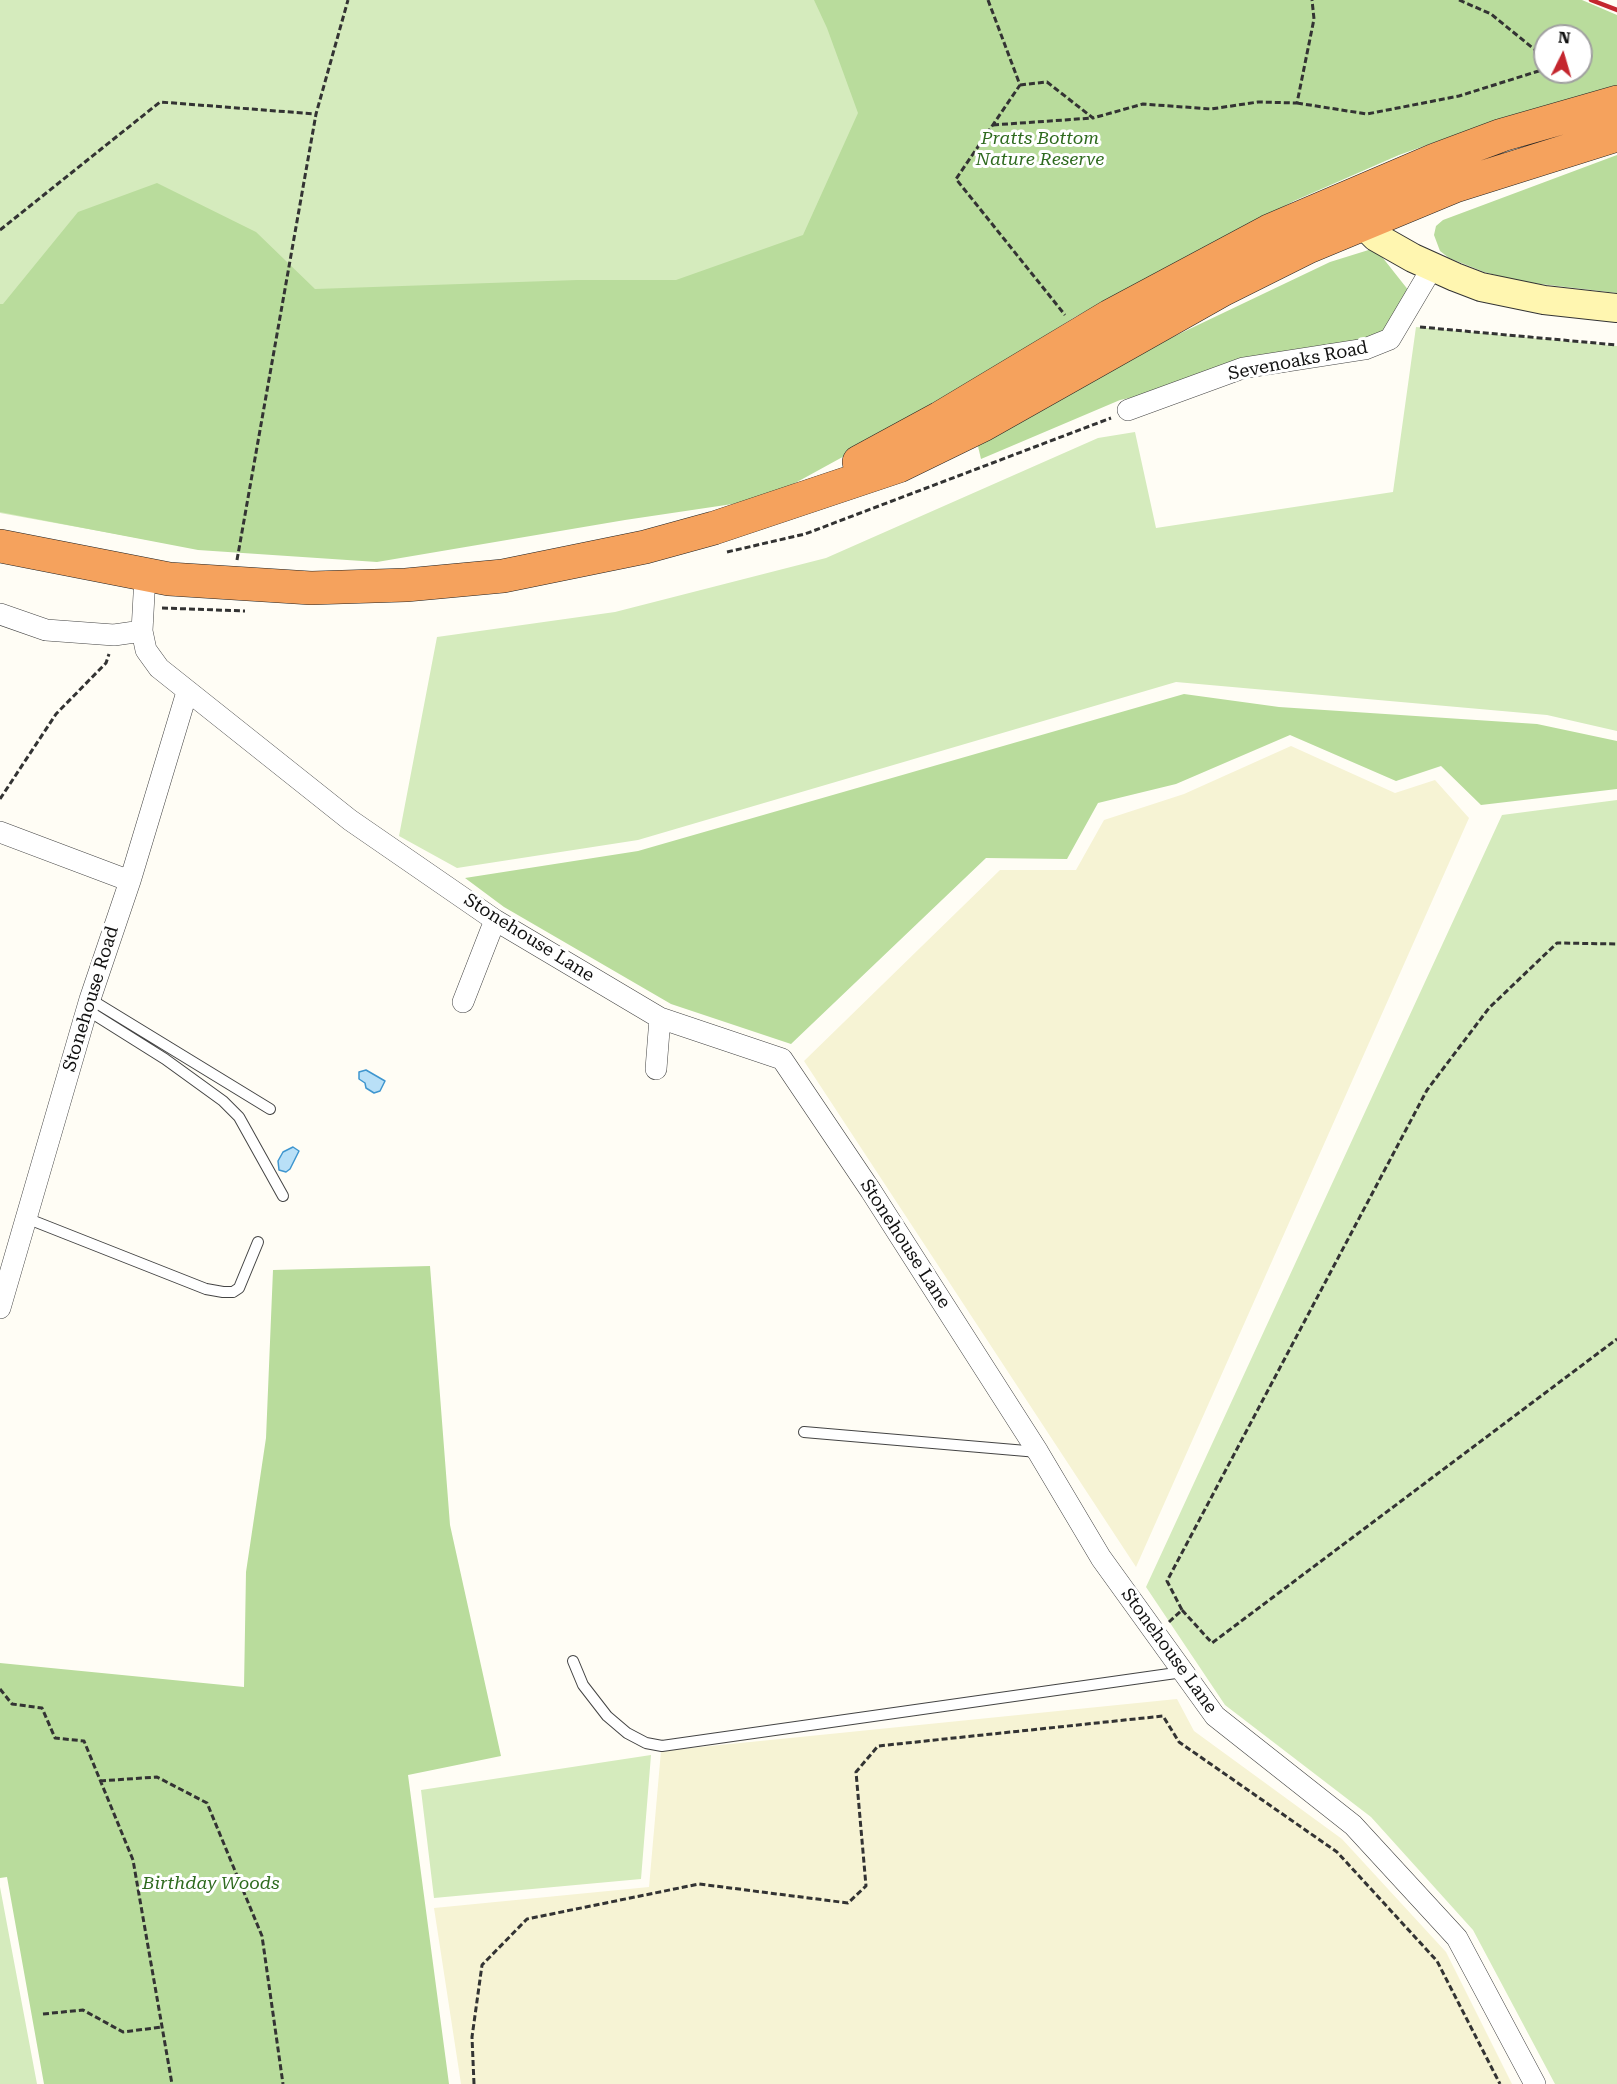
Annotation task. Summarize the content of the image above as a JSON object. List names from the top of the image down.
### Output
{
  "streets": {
    "street": ["Sevenoaks Road", "Stonehouse Lane", "Stonehouse Road"]
  },
  "crossings": [
    ["Stonehouse Lane", "Stonehouse Road"]
  ],
  "parks": ["Pratts Bottom Nature Reserve", "Birthday Woods"],
  "north": "top"
}
